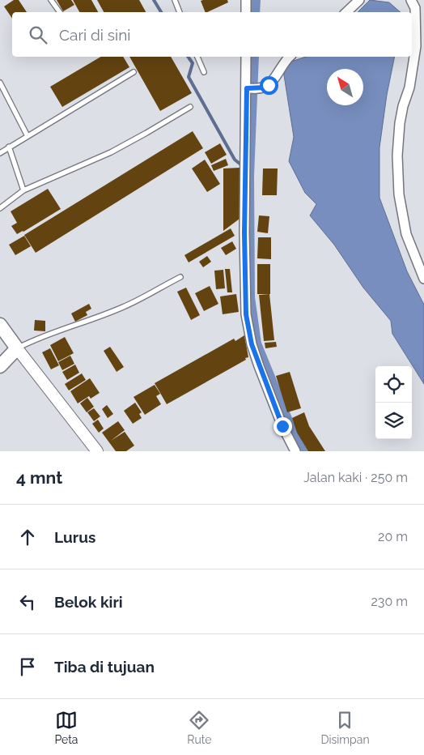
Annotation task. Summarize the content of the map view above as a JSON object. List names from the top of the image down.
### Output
{
  "north": "top left",
  "page": {
    "search": "Cari di sini",
    "heading": ["4 mnt", "Jalan kaki · 250 m"],
    "list": [
      ["Lurus", "20 m"],
      ["Belok kiri", "230 m"],
      "Tiba di tujuan"
    ],
    "nav": ["Peta", "Rute", "Disimpan"]
  }
}
